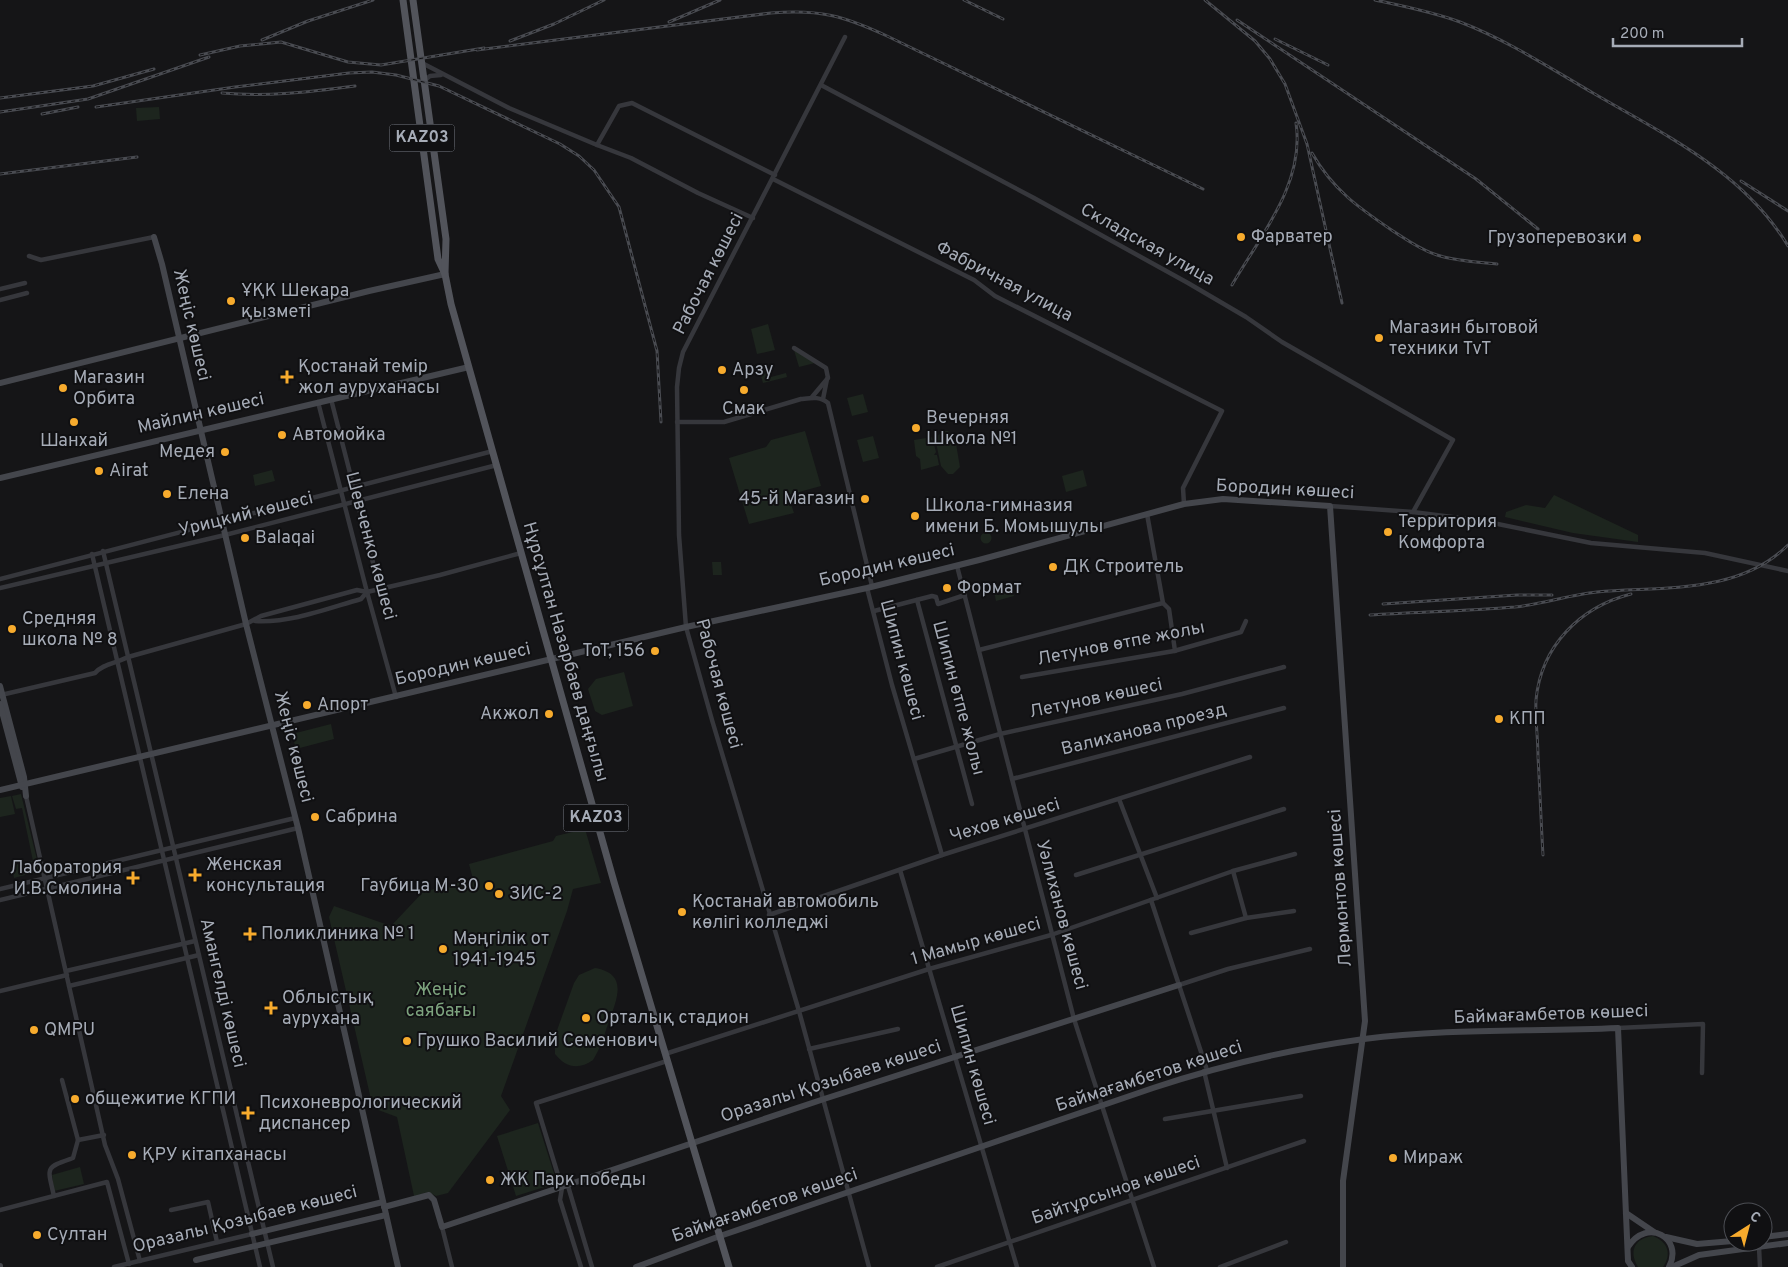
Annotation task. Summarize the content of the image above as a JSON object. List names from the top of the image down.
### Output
{
  "streets": {
    "main road": ["KАZ03", "Нұрсұлтан Назарбаев даңғылы"],
    "street": [
      "Складская улица",
      "Рабочая көшесі",
      "Фабричная улица",
      "Жеңіс көшесі",
      "Майлин көшесі",
      "Бородин көшесі",
      "Урицкий көшесі",
      "Шевченко көшесі",
      "Летунов өтпе жолы",
      "Шипин көшесі",
      "Шипин өтпе жолы",
      "Летунов көшесі",
      "Валиханова проезд",
      "Чехов көшесі",
      "Лермонтов көшесі",
      "Уәлиханов көшесі",
      "1 Мамыр көшесі",
      "Амангелді көшесі",
      "Баймағамбетов көшесі",
      "Оразалы Қозыбаев көшесі",
      "Байтұрсынов көшесі"
    ]
  },
  "crossings": [
    ["Складская улица", "Рабочая көшесі"],
    ["Складская улица", "Бородин көшесі"],
    ["Рабочая көшесі", "Фабричная улица"],
    ["Рабочая көшесі", "Бородин көшесі"],
    ["Рабочая көшесі", "Чехов көшесі"],
    ["Рабочая көшесі", "1 Мамыр көшесі"],
    ["Рабочая көшесі", "Баймағамбетов көшесі"],
    ["Рабочая көшесі", "Оразалы Қозыбаев көшесі"],
    ["Фабричная улица", "Бородин көшесі"],
    ["Жеңіс көшесі", "Майлин көшесі"],
    ["Жеңіс көшесі", "Бородин көшесі"],
    ["Жеңіс көшесі", "Урицкий көшесі"],
    ["Жеңіс көшесі", "Оразалы Қозыбаев көшесі"],
    ["Майлин көшесі", "Шевченко көшесі"],
    ["Майлин көшесі", "Нұрсұлтан Назарбаев даңғылы"],
    ["Бородин көшесі", "Шевченко көшесі"],
    ["Бородин көшесі", "Нұрсұлтан Назарбаев даңғылы"],
    ["Бородин көшесі", "Шипин көшесі"],
    ["Бородин көшесі", "Лермонтов көшесі"],
    ["Бородин көшесі", "Уәлиханов көшесі"],
    ["Бородин көшесі", "Амангелді көшесі"],
    ["Урицкий көшесі", "Шевченко көшесі"],
    ["Урицкий көшесі", "Нұрсұлтан Назарбаев даңғылы"],
    ["Урицкий көшесі", "Амангелді көшесі"],
    ["Нұрсұлтан Назарбаев даңғылы", "1 Мамыр көшесі"],
    ["Нұрсұлтан Назарбаев даңғылы", "Баймағамбетов көшесі"],
    ["Нұрсұлтан Назарбаев даңғылы", "Оразалы Қозыбаев көшесі"],
    ["Шипин көшесі", "Летунов көшесі"],
    ["Шипин көшесі", "Чехов көшесі"],
    ["Шипин көшесі", "1 Мамыр көшесі"],
    ["Шипин көшесі", "Баймағамбетов көшесі"],
    ["Шипин көшесі", "Оразалы Қозыбаев көшесі"],
    ["Шипин көшесі", "Байтұрсынов көшесі"],
    ["Шипин өтпе жолы", "Летунов көшесі"],
    ["Летунов көшесі", "Уәлиханов көшесі"],
    ["Валиханова проезд", "Уәлиханов көшесі"],
    ["Чехов көшесі", "Уәлиханов көшесі"],
    ["Лермонтов көшесі", "Баймағамбетов көшесі"],
    ["Уәлиханов көшесі", "1 Мамыр көшесі"],
    ["Уәлиханов көшесі", "Баймағамбетов көшесі"],
    ["Уәлиханов көшесі", "Оразалы Қозыбаев көшесі"],
    ["Уәлиханов көшесі", "Байтұрсынов көшесі"],
    ["Амангелді көшесі", "Оразалы Қозыбаев көшесі"]
  ],
  "parks": ["Жеңіс саябағы"],
  "places": {
    "other": [
      "Фарватер",
      "Грузоперевозки",
      "ҰҚК Шекара қызметі",
      "Магазин бытовой техники TvT",
      "Арзу",
      "Магазин Орбита",
      "Смак",
      "Шанхай",
      "Вечерняя Школа №1",
      "Автомойка",
      "Медея",
      "Airat",
      "Елена",
      "45-й Магазин",
      "Школа-гимназия имени Б. Момышулы",
      "Территория Комфорта",
      "Balaqai",
      "ДК Строитель",
      "Формат",
      "Средняя школа № 8",
      "ТоТ, 156",
      "Апорт",
      "Акжол",
      "КПП",
      "Сабрина",
      "Гаубица М-30",
      "ЗИС-2",
      "Қостанай автомобиль көлігі колледжі",
      "Мәңгілік от 1941-1945",
      "Орталық стадион",
      "QMPU",
      "Грушко Василий Семенович",
      "общежитие КГПИ",
      "ҚРУ кітапханасы",
      "Мираж",
      "ЖК Парк победы",
      "Султан"
    ],
    "health": [
      "Қостанай темір жол ауруханасы",
      "Женская консультация",
      "Лаборатория И.В.Смолина",
      "Поликлиника № 1",
      "Облыстық аурухана",
      "Психоневрологический диспансер"
    ]
  },
  "scale_bar": "200 m",
  "north": "top right"
}
